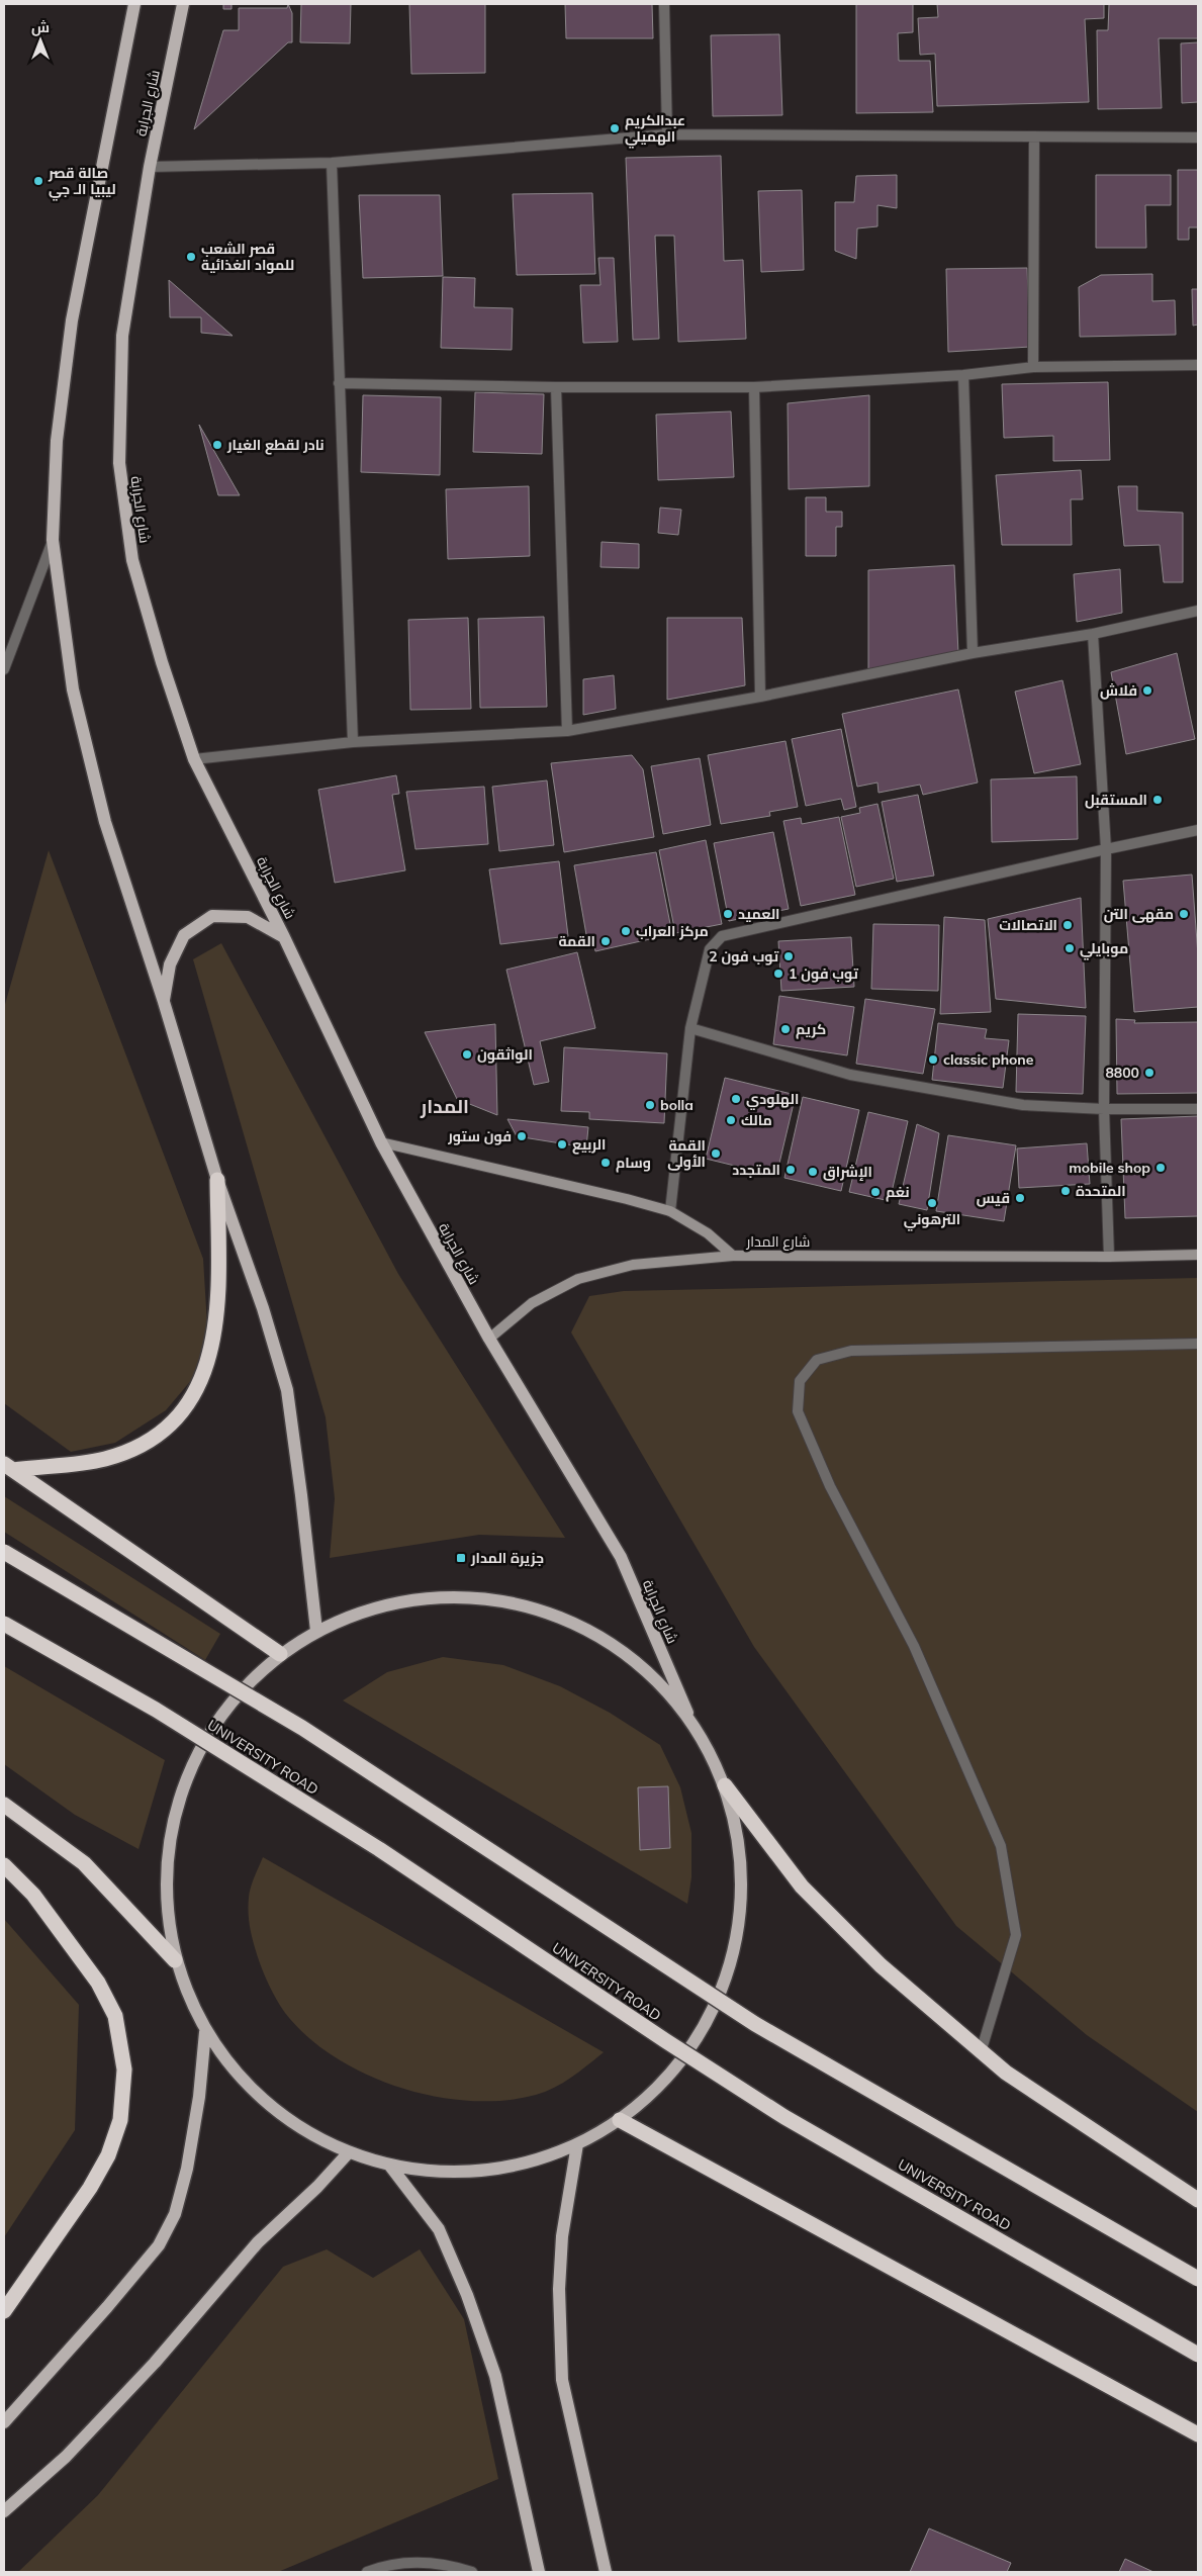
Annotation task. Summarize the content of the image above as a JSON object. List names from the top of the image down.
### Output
{
  "streets": {
    "highway": ["UNIVERSITY ROAD"],
    "main road": ["شارع الجرابة"],
    "street": ["شارع المدار"]
  },
  "crossings": [
    ["شارع الجرابة", "شارع المدار"]
  ],
  "districts": ["المدار"],
  "places": {
    "other": [
      "عبدالكريم الهميلي",
      "صالة قصر ليبيا الـ جي",
      "قصر الشعب للمواد الغذائية",
      "نادر لقطع الغيار",
      "فلاش",
      "المستقبل",
      "العميد",
      "مقهى التن",
      "الاتصالات",
      "مركز العراب",
      "القمة",
      "موبايلي",
      "توب فون 2",
      "توب فون 1",
      "كريم",
      "الواثقون",
      "classic phone",
      "8800",
      "الهلودي",
      "bolla",
      "مالك",
      "فون ستور",
      "الربيع",
      "القمة الأولى",
      "وسام",
      "mobile shop",
      "المتجدد",
      "الإشراق",
      "المتحدة",
      "نغم",
      "قيس",
      "الترهوني"
    ],
    "transit": ["جزيرة المدار"]
  },
  "north": "top"
}
